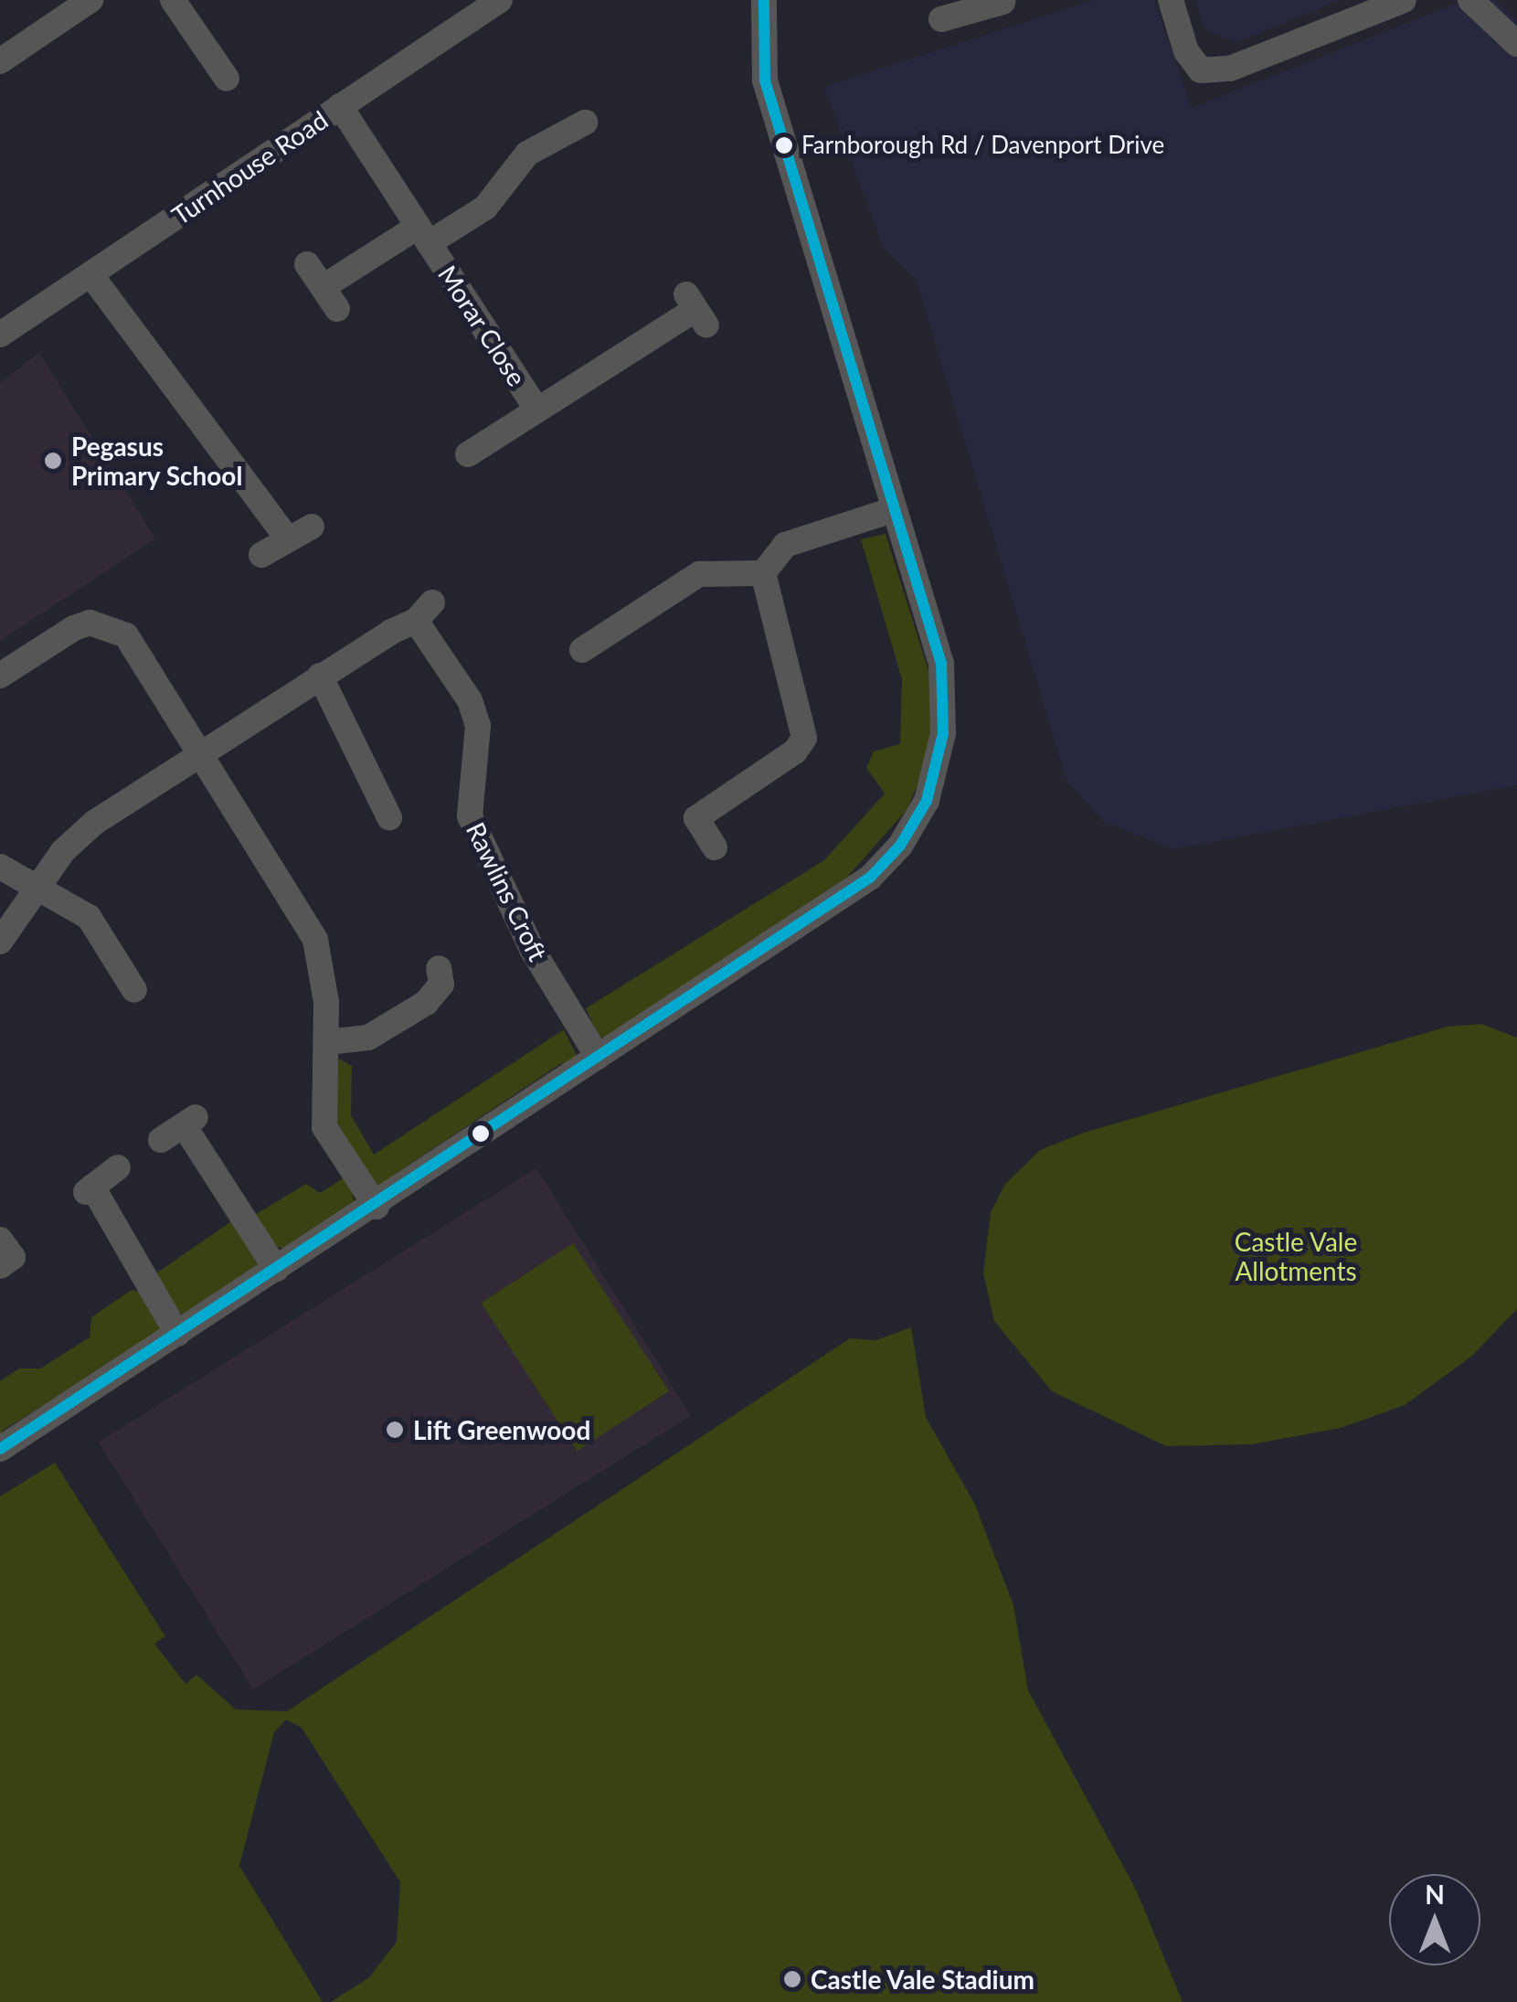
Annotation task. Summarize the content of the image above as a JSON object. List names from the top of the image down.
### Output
{
  "streets": {
    "street": ["Turnhouse Road", "Morar Close", "Rawlins Croft"]
  },
  "crossings": [
    ["Turnhouse Road", "Morar Close"]
  ],
  "parks": ["Castle Vale Allotments"],
  "places": [
    "Farnborough Rd / Davenport Drive",
    "Pegasus Primary School",
    "Lift Greenwood",
    "Castle Vale Stadium"
  ],
  "north": "top"
}
